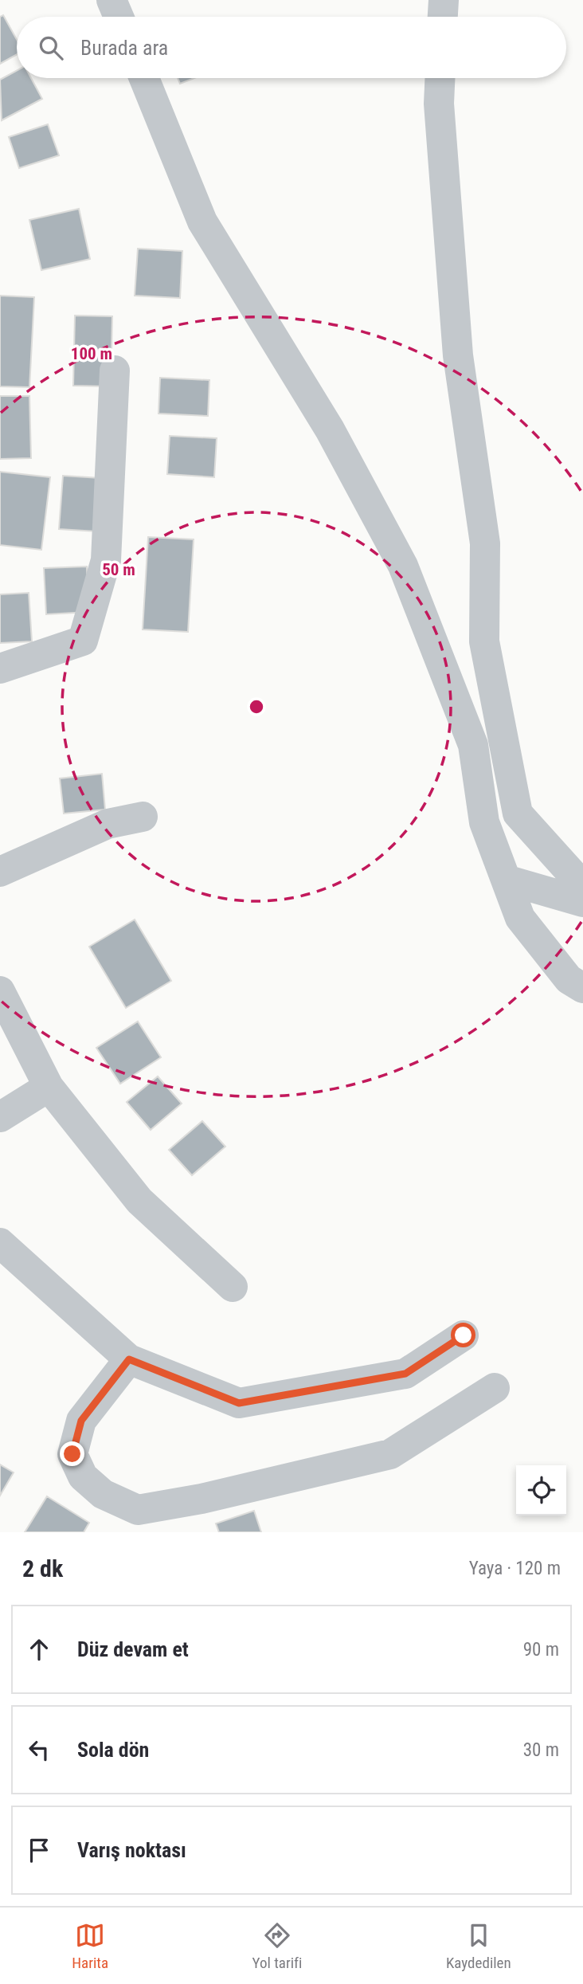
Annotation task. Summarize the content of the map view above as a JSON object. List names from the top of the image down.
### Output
{
  "page": {
    "search": "Burada ara",
    "heading": ["2 dk", "Yaya · 120 m"],
    "list": [
      ["Düz devam et", "90 m"],
      ["Sola dön", "30 m"],
      "Varış noktası"
    ],
    "nav": ["Harita", "Yol tarifi", "Kaydedilen"]
  },
  "rings": ["100 m", "50 m"]
}
